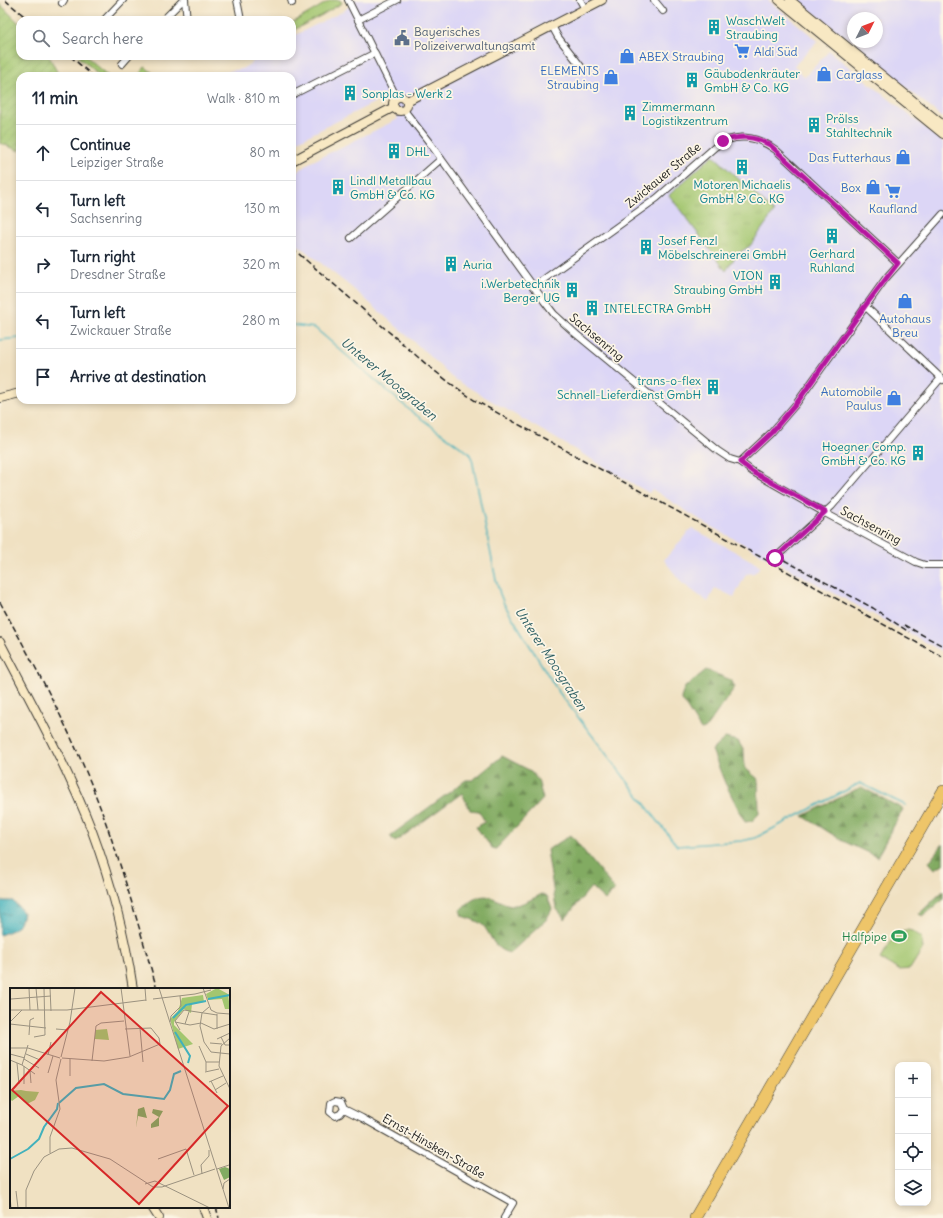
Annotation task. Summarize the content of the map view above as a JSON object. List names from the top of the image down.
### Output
{
  "streets": {
    "street": ["Zwickauer Straße", "Sachsenring", "Ernst-Hinsken-Straße"]
  },
  "crossings": [
    ["Zwickauer Straße", "Sachsenring"]
  ],
  "water": ["Unterer Moosgraben"],
  "places": {
    "building": [
      "WaschWelt Straubing",
      "Gäubodenkräuter GmbH & Co. KG",
      "Sonplas - Werk 2",
      "Zimmermann Logistikzentrum",
      "Prölss Stahltechnik",
      "DHL",
      "Motoren Michaelis GmbH & Co. KG",
      "Lindl Metallbau GmbH & Co. KG",
      "Gerhard Ruhland",
      "Josef Fenzl Möbelschreinerei GmbH",
      "Auria",
      "VION Straubing GmbH",
      "i.Werbetechnik Berger UG",
      "INTELECTRA GmbH",
      "trans-o-flex Schnell-Lieferdienst GmbH",
      "Hoegner Comp. GmbH & Co. KG"
    ],
    "public building": ["Bayerisches Polizeiverwaltungsamt"],
    "supermarket": ["Aldi Süd", "Kaufland"],
    "shop": [
      "ABEX Straubing",
      "Carglass",
      "ELEMENTS Straubing",
      "Das Futterhaus",
      "Box",
      "Autohaus Breu",
      "Automobile Paulus"
    ],
    "sports": ["Halfpipe"]
  },
  "north": "top right",
  "page": {
    "search": "Search here",
    "heading": ["11 min", "Walk · 810 m"],
    "list": [
      ["Continue", "Leipziger Straße", "80 m"],
      ["Turn left", "Sachsenring", "130 m"],
      ["Turn right", "Dresdner Straße", "320 m"],
      ["Turn left", "Zwickauer Straße", "280 m"],
      "Arrive at destination"
    ],
    "map_buttons": ["+", "−"]
  }
}
